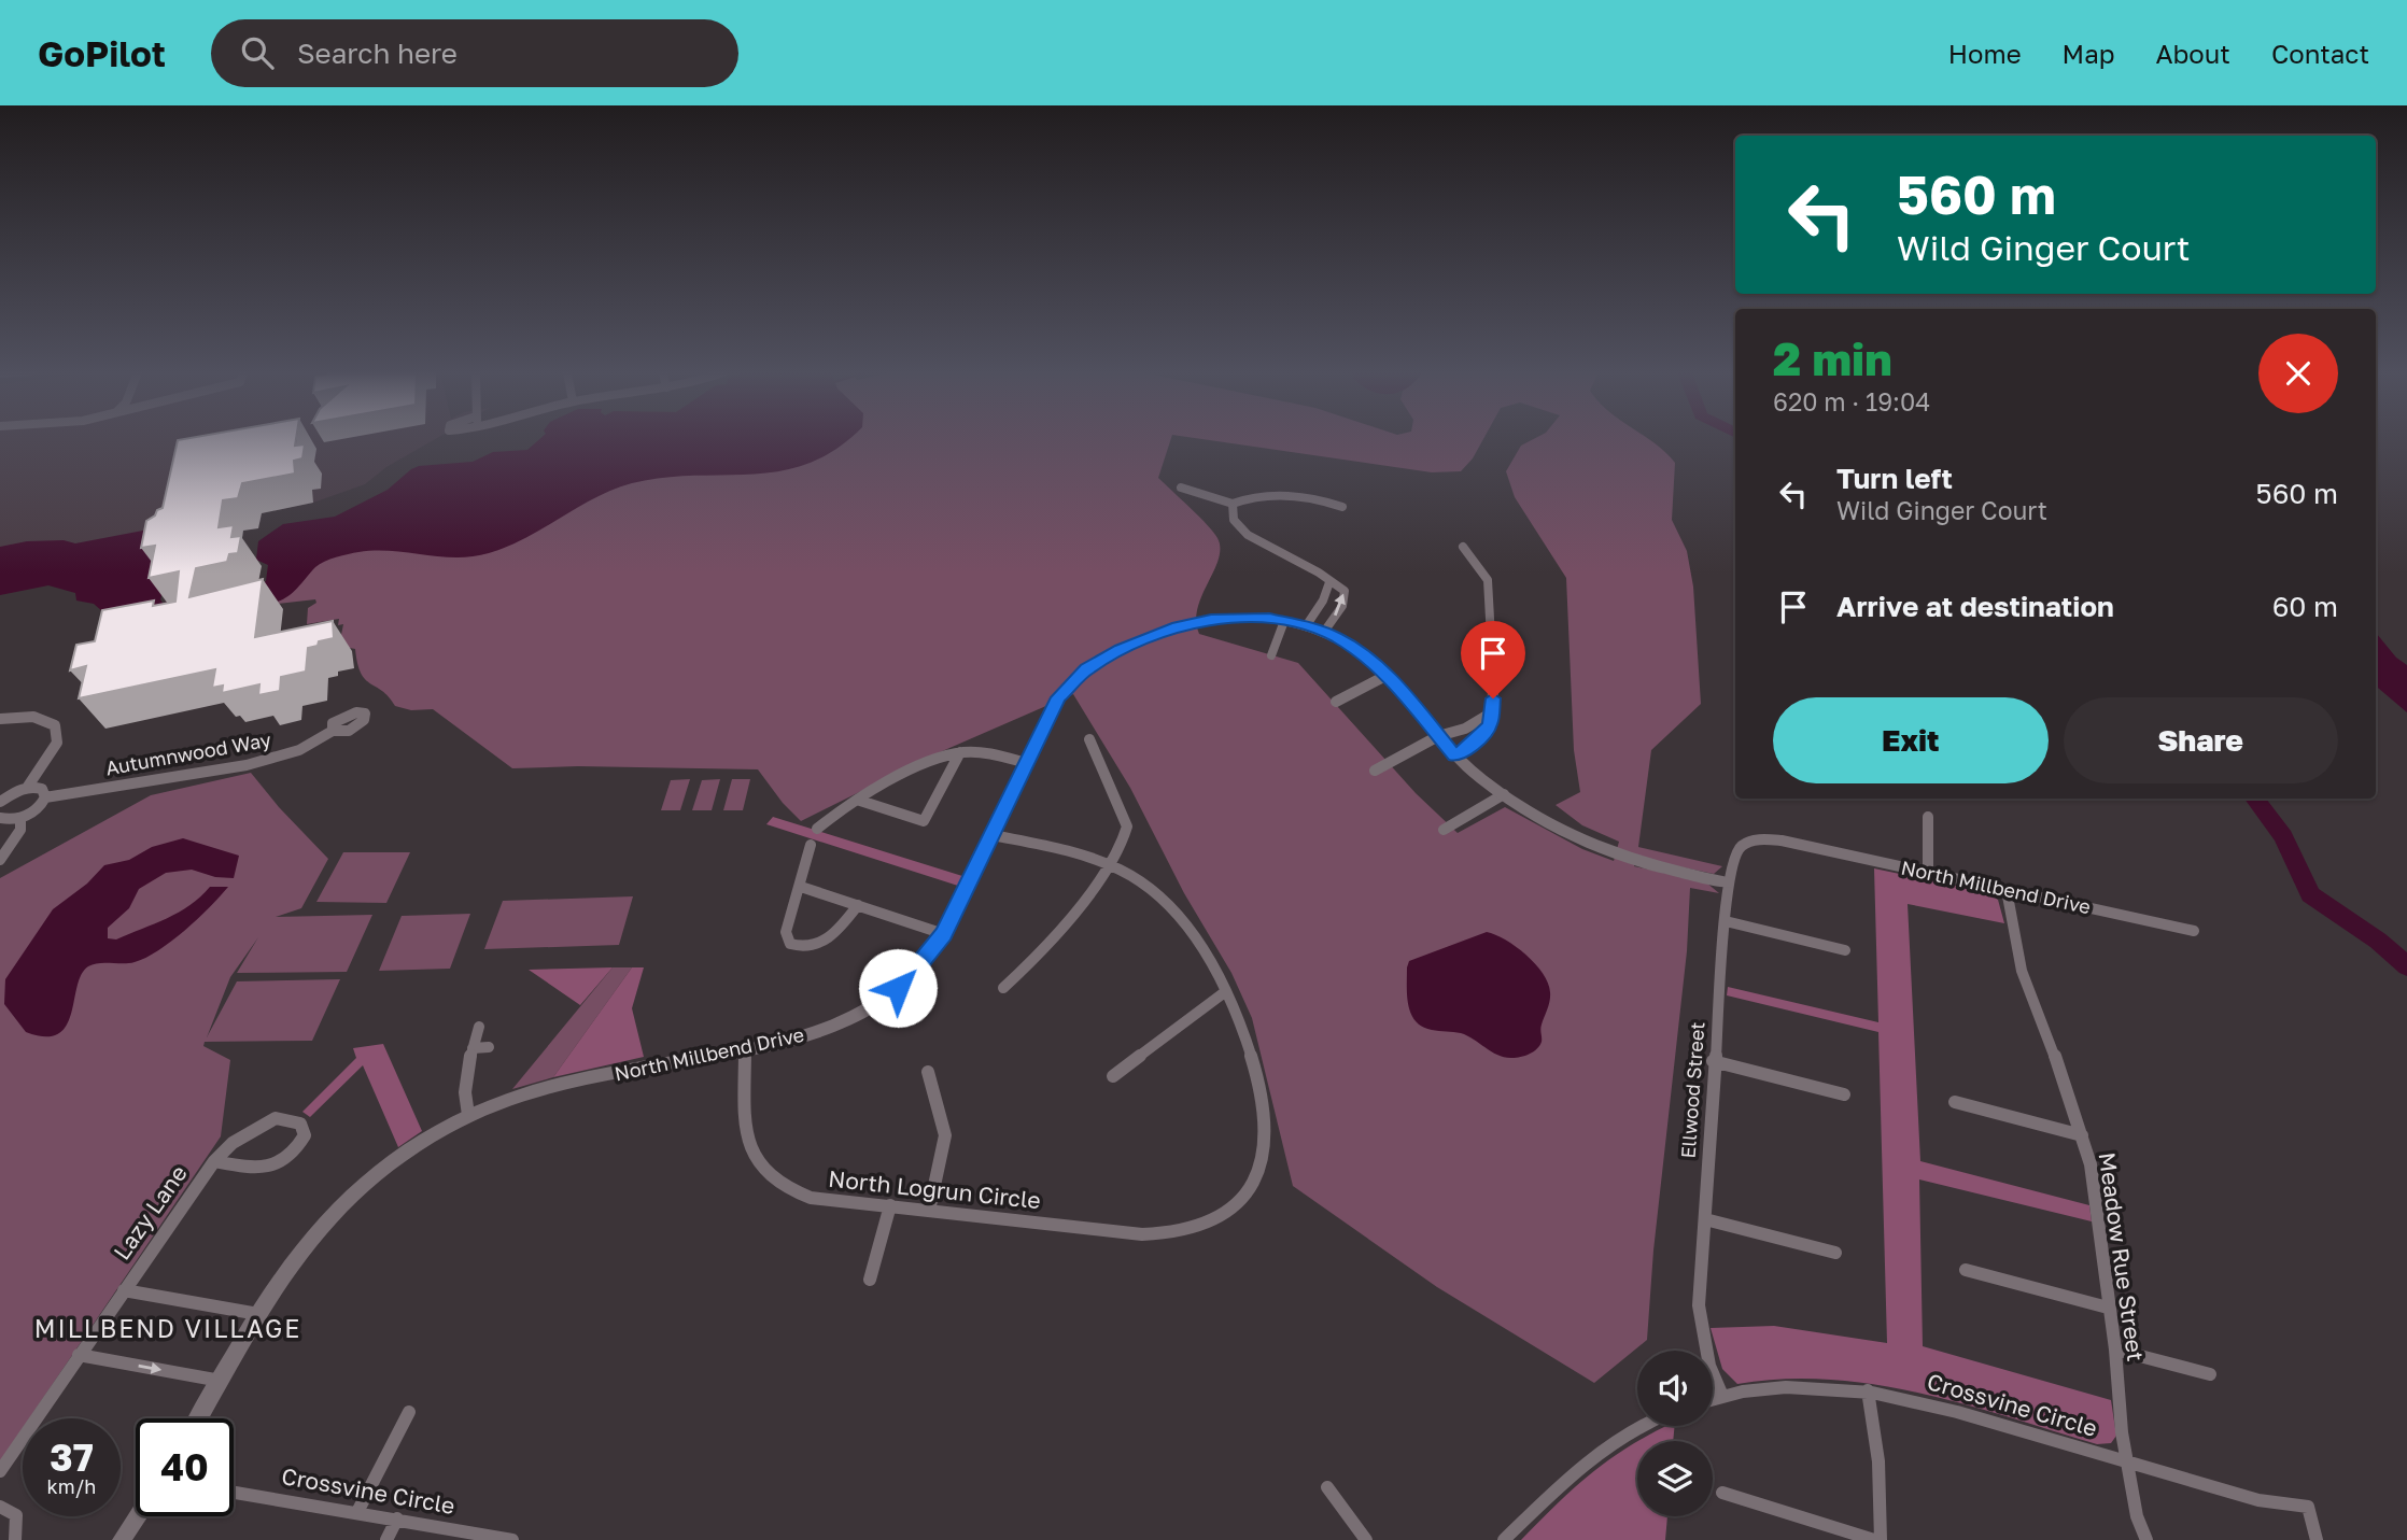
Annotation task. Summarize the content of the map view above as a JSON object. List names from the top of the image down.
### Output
{
  "streets": {
    "street": [
      "Autumnwood Way",
      "North Millbend Drive",
      "Ellwood Street",
      "North Logrun Circle",
      "Lazy Lane",
      "Meadow Rue Street",
      "Crossvine Circle"
    ]
  },
  "crossings": [
    ["North Millbend Drive", "Ellwood Street"],
    ["North Millbend Drive", "North Logrun Circle"],
    ["North Millbend Drive", "Lazy Lane"],
    ["North Millbend Drive", "Meadow Rue Street"],
    ["Ellwood Street", "Crossvine Circle"],
    ["Meadow Rue Street", "Crossvine Circle"]
  ],
  "districts": ["MILLBEND VILLAGE"],
  "page": {
    "header": "GoPilot",
    "search": "Search here",
    "nav": [
      "Home",
      "Map",
      "About",
      "Contact"
    ],
    "turn": ["560 m", "Wild Ginger Court"],
    "heading": ["2 min", "620 m · 19:04"],
    "list": [
      {
        "name": "Turn left",
        "note": "Wild Ginger Court",
        "value": "560 m"
      },
      {
        "name": "Arrive at destination",
        "value": "60 m"
      }
    ],
    "buttons": ["Exit", "Share"],
    "speed": "37 km/h",
    "limit": "40"
  }
}
